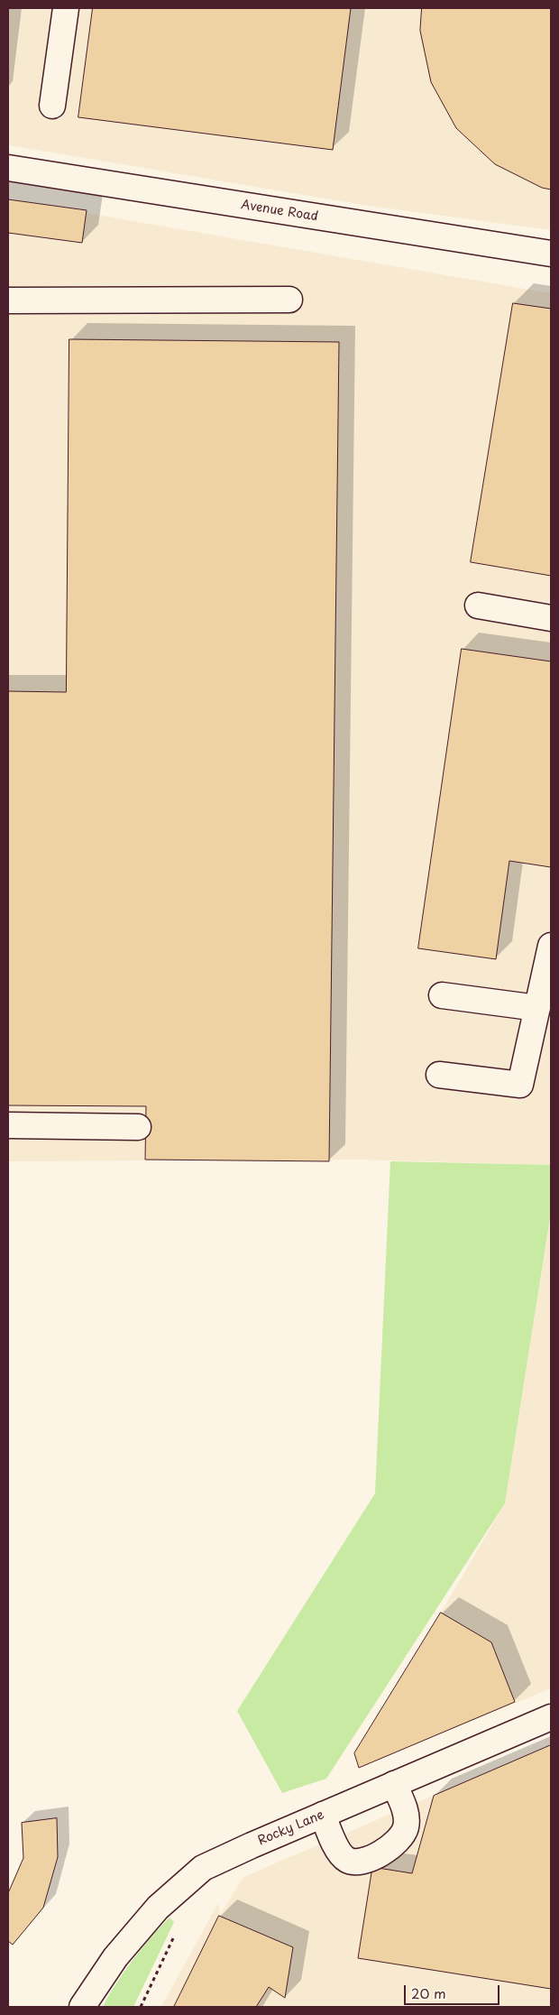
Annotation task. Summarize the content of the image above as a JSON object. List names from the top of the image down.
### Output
{
  "streets": {
    "main road": ["Avenue Road", "Rocky Lane"]
  },
  "scale_bar": "20 m"
}
